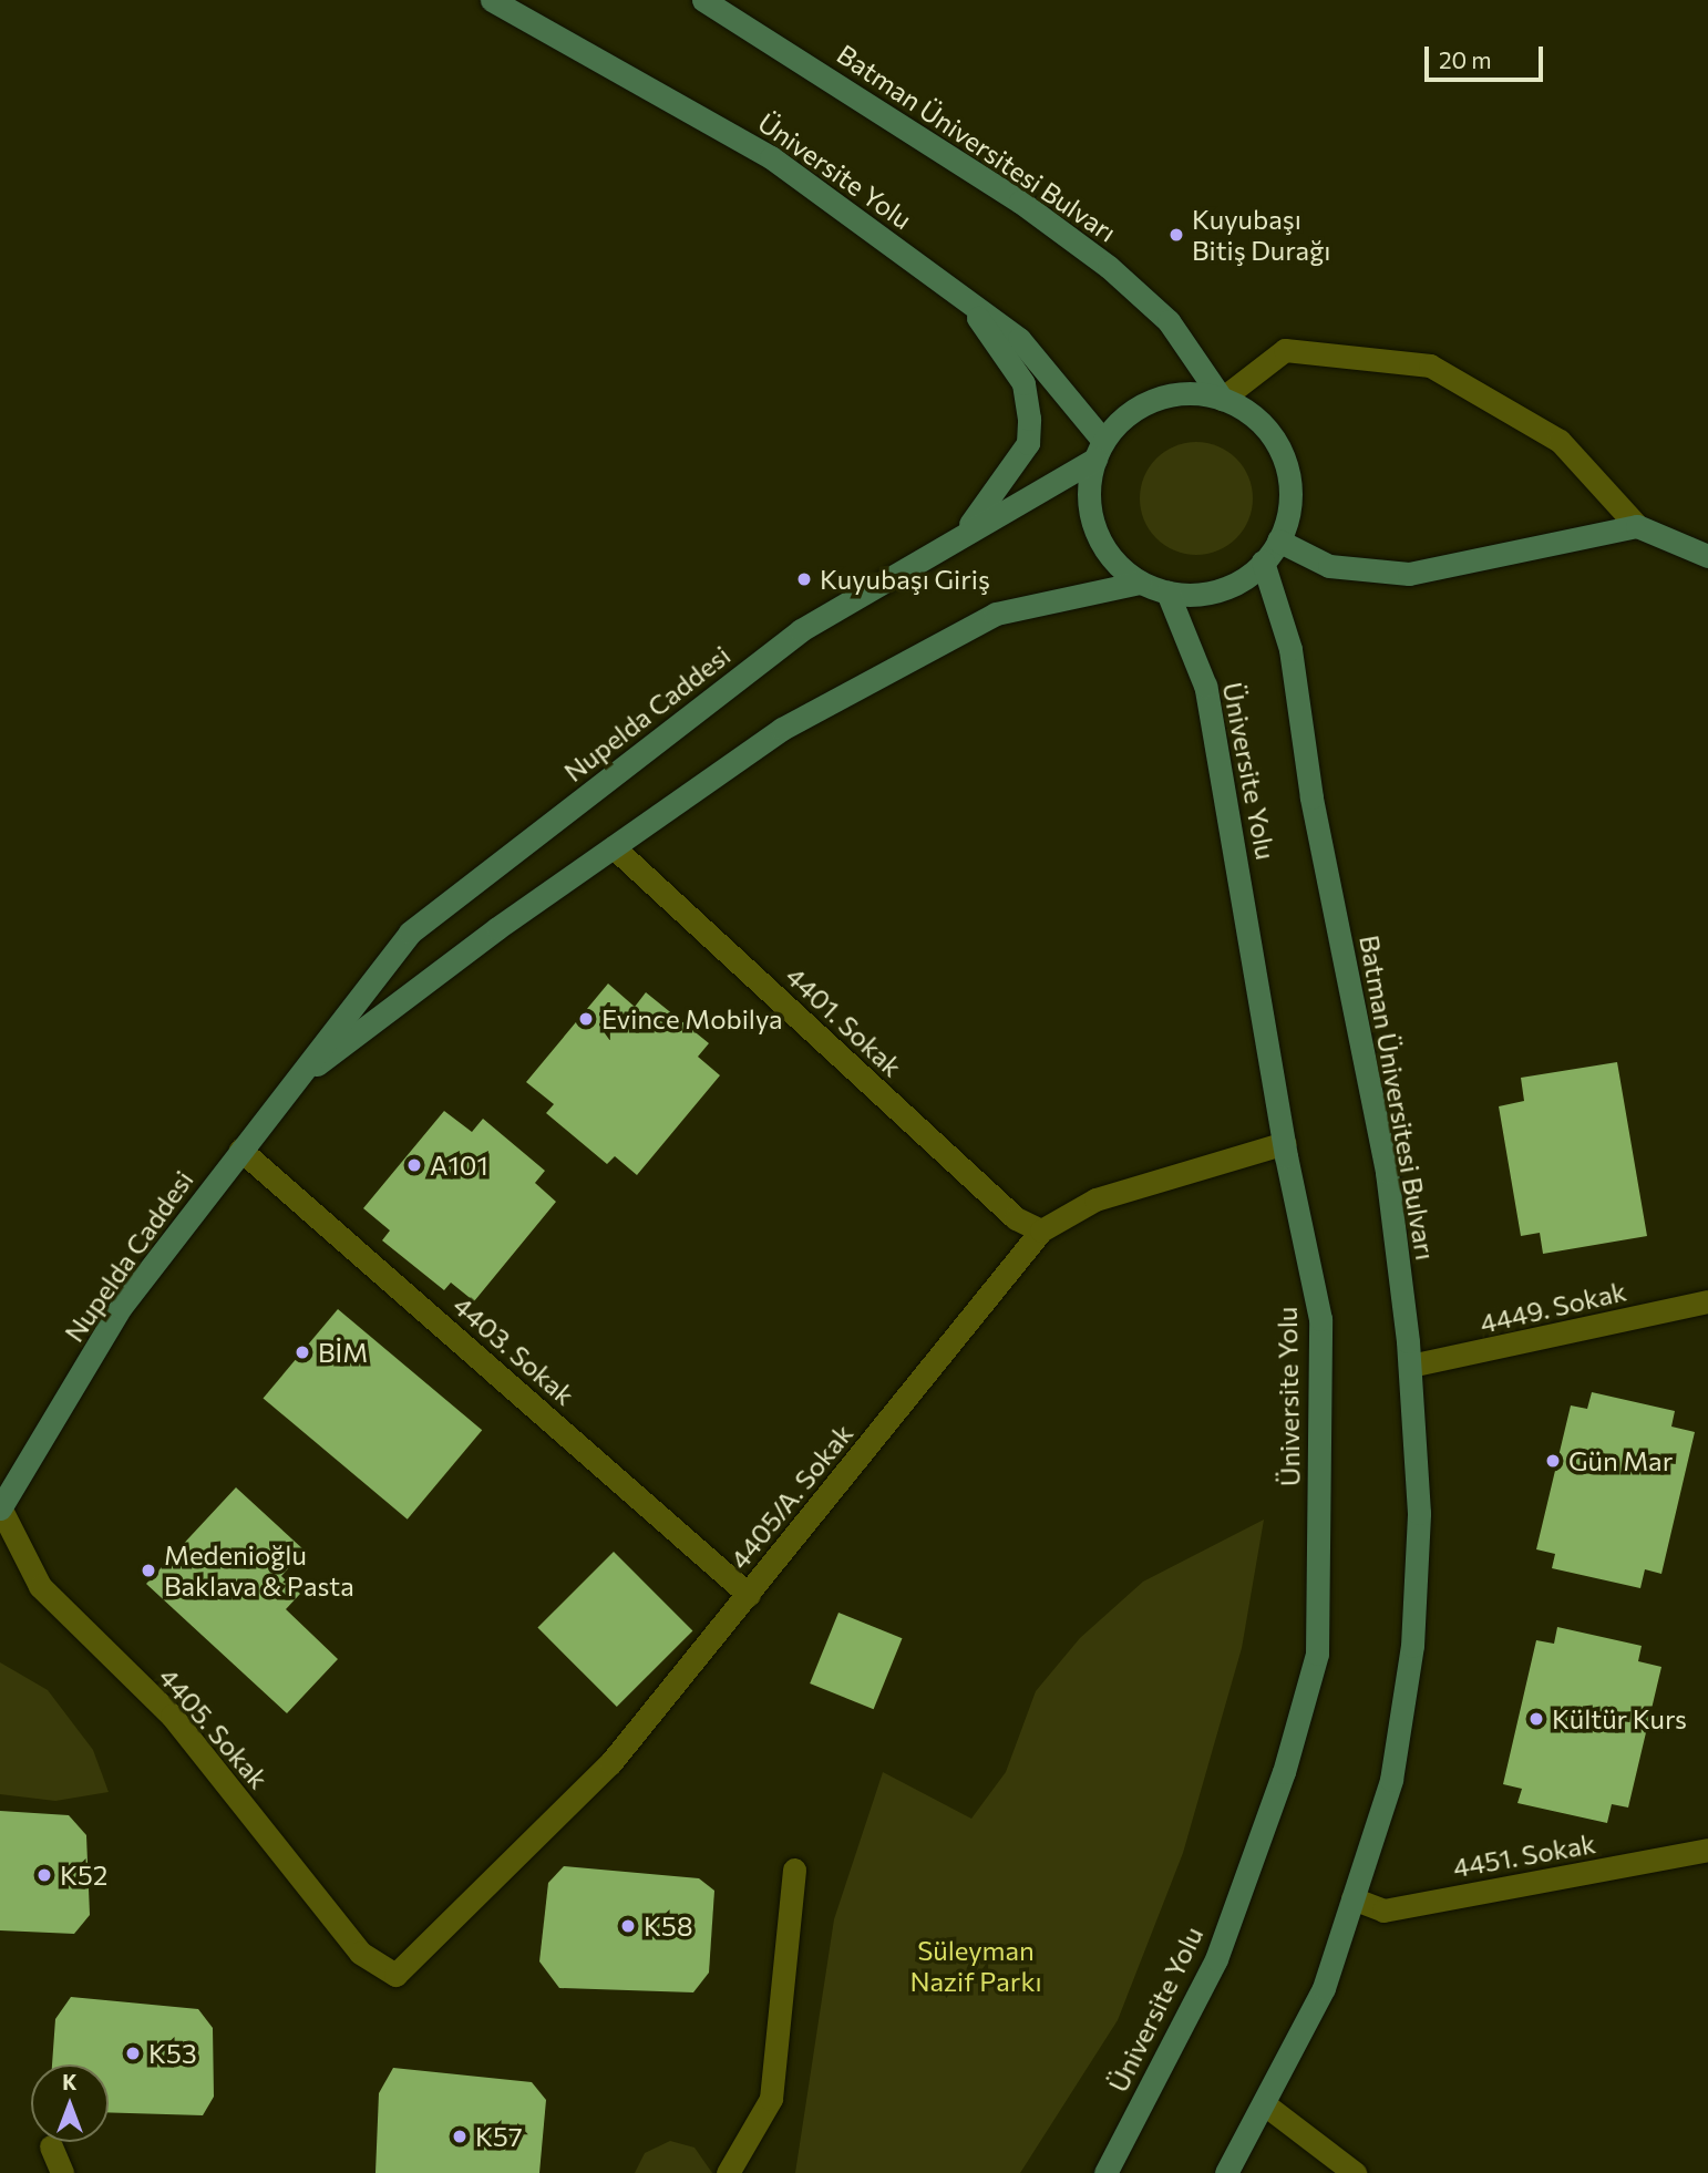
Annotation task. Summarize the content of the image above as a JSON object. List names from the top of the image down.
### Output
{
  "streets": {
    "main road": ["Batman Üniversitesi Bulvarı", "Üniversite Yolu", "Nupelda Caddesi"],
    "street": [
      "4401. Sokak",
      "4449. Sokak",
      "4403. Sokak",
      "4405/A. Sokak",
      "4405. Sokak",
      "4451. Sokak"
    ]
  },
  "crossings": [
    ["Batman Üniversitesi Bulvarı", "Üniversite Yolu"],
    ["Batman Üniversitesi Bulvarı", "Nupelda Caddesi"],
    ["Batman Üniversitesi Bulvarı", "4449. Sokak"],
    ["Batman Üniversitesi Bulvarı", "4451. Sokak"],
    ["Üniversite Yolu", "Nupelda Caddesi"],
    ["Üniversite Yolu", "4405/A. Sokak"],
    ["Nupelda Caddesi", "4401. Sokak"],
    ["Nupelda Caddesi", "4403. Sokak"],
    ["Nupelda Caddesi", "4405. Sokak"],
    ["4401. Sokak", "4405/A. Sokak"],
    ["4403. Sokak", "4405/A. Sokak"],
    ["4405/A. Sokak", "4405. Sokak"]
  ],
  "parks": ["Süleyman Nazif Parkı"],
  "places": [
    "Kuyubaşı Bitiş Durağı",
    "Kuyubaşı Giriş",
    "Evince Mobilya",
    "A101",
    "BİM",
    "Gün Mar",
    "Medenioğlu Baklava & Pasta",
    "Kültür Kurs",
    "K52",
    "K58",
    "K53",
    "K57"
  ],
  "scale_bar": "20 m",
  "north": "top"
}
